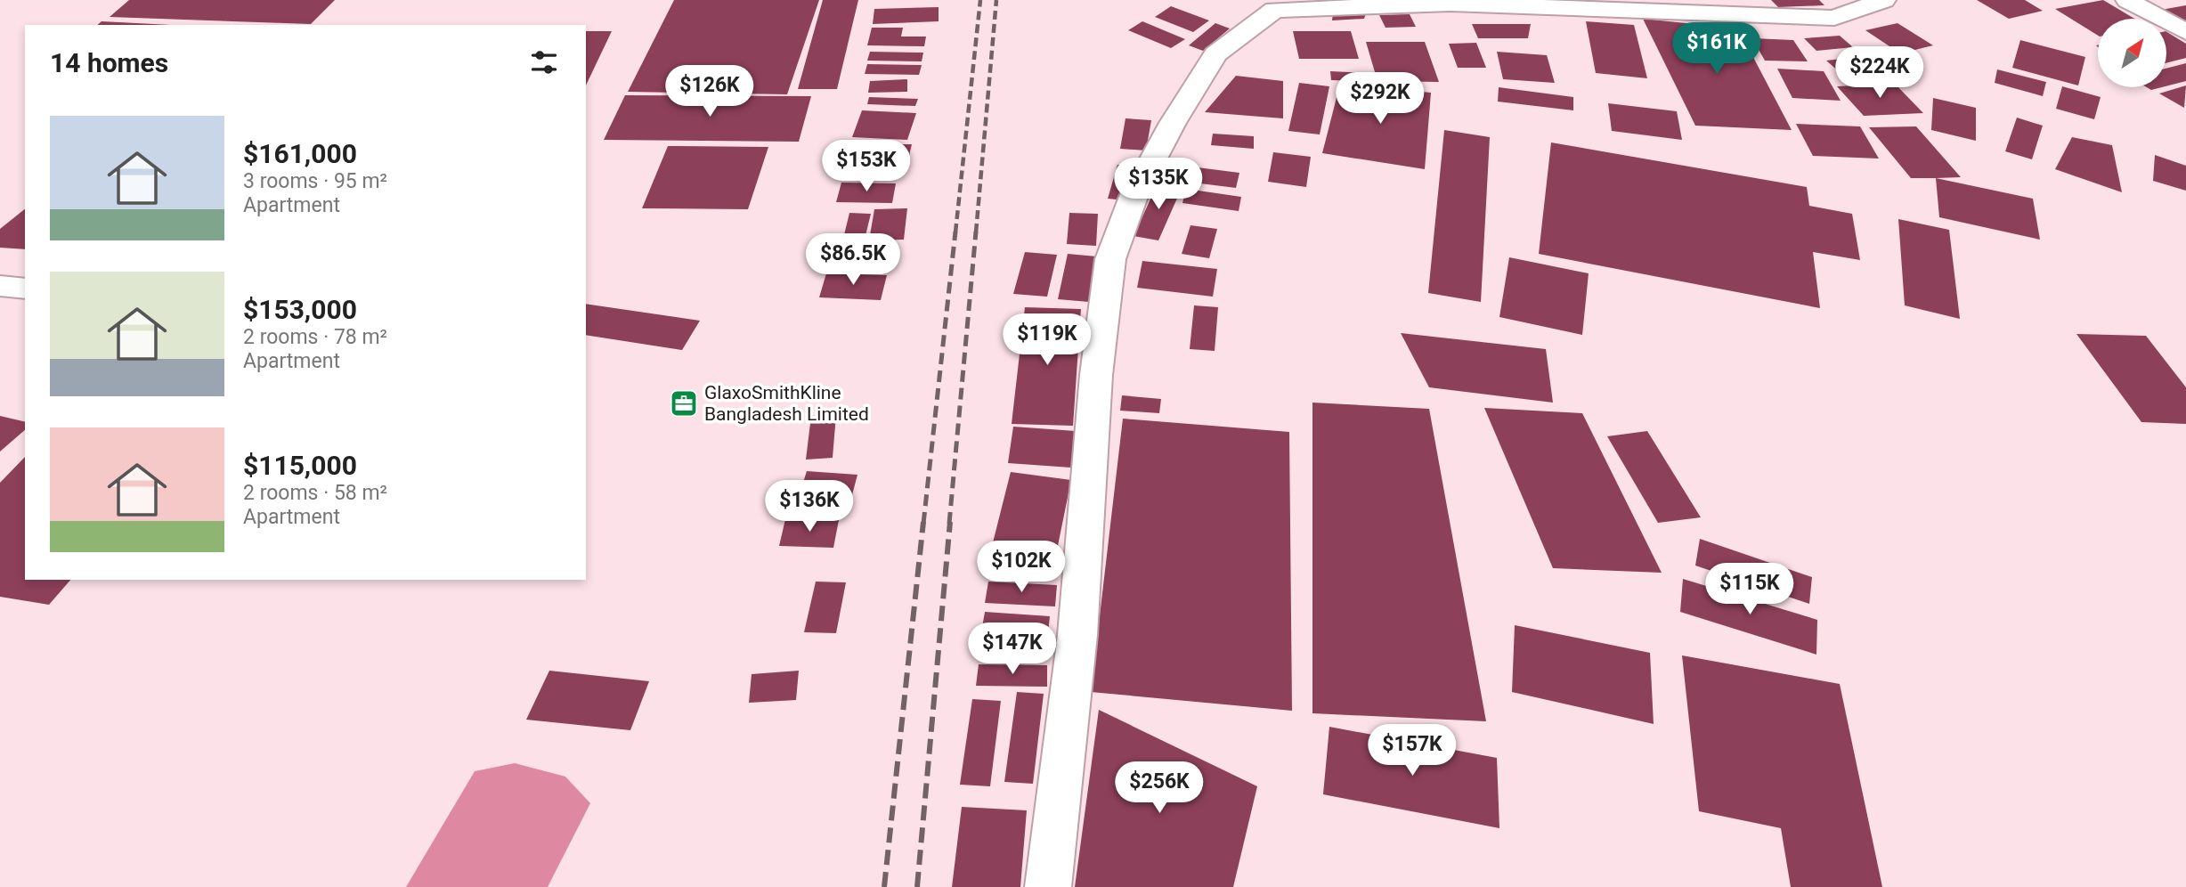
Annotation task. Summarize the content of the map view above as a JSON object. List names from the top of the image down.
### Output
{
  "places": {
    "office": ["GlaxoSmithKline Bangladesh Limited"]
  },
  "north": "top right",
  "page": {
    "price": [
      "$161K",
      "$224K",
      "$126K",
      "$292K",
      "$153K",
      "$135K",
      "$86.5K",
      "$119K",
      "$136K",
      "$102K",
      "$115K",
      "$147K",
      "$157K",
      "$256K"
    ],
    "heading": "14 homes",
    "list": [
      {
        "name": "$161,000",
        "note": "3 rooms · 95 m² · Apartment"
      },
      {
        "name": "$153,000",
        "note": "2 rooms · 78 m² · Apartment"
      },
      {
        "name": "$115,000",
        "note": "2 rooms · 58 m² · Apartment"
      }
    ]
  }
}
